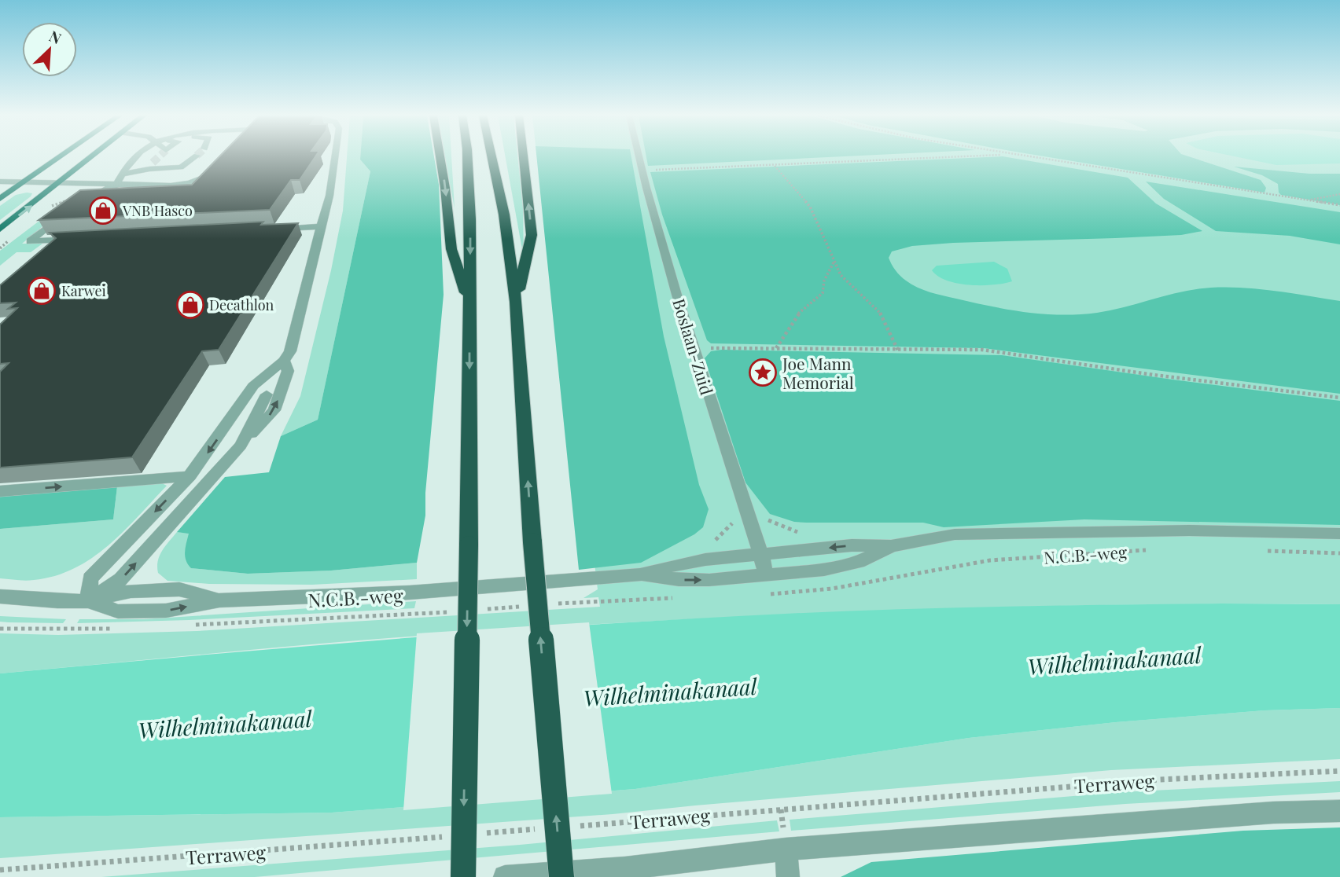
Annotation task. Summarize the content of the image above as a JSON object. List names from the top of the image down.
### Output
{
  "streets": {
    "street": ["Boslaan-Zuid", "N.C.B.-weg"],
    "path": ["Terraweg"]
  },
  "crossings": [
    ["Boslaan-Zuid", "N.C.B.-weg"]
  ],
  "water": ["Wilhelminakanaal"],
  "places": {
    "shop": ["VNB Hasco", "Karwei", "Decathlon"],
    "place": ["Joe Mann Memorial"]
  },
  "north": "top right"
}
